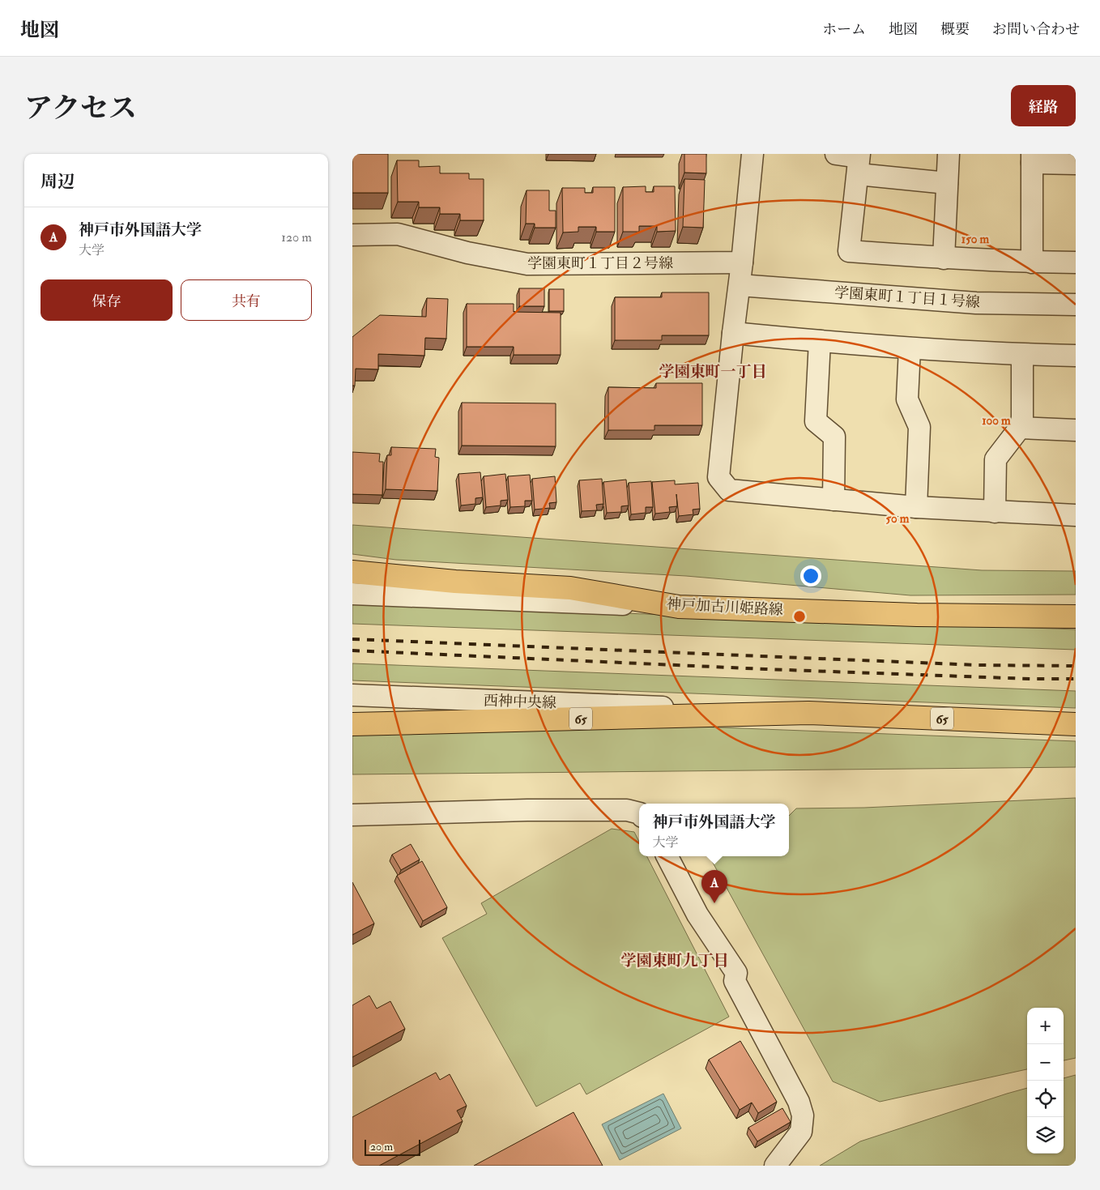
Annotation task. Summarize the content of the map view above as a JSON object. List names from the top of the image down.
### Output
{
  "streets": {
    "main road": ["神戸加古川姫路線", "65"],
    "street": ["学園東町１丁目２号線", "学園東町１丁目１号線", "西神中央線"]
  },
  "crossings": [
    ["西神中央線", "65"]
  ],
  "districts": ["学園東町一丁目", "学園東町九丁目"],
  "scale_bar": "20 m",
  "page": {
    "header": "地図",
    "nav": [
      "ホーム",
      "地図",
      "概要",
      "お問い合わせ"
    ],
    "title": "アクセス",
    "buttons": [
      "経路",
      ["保存", "共有"]
    ],
    "heading": "周辺",
    "list": [
      {
        "mark": "A",
        "name": "神戸市外国語大学",
        "note": "大学",
        "value": "120 m"
      }
    ],
    "popup": ["神戸市外国語大学", "大学"],
    "pins": "A",
    "map_buttons": ["+", "−"],
    "scale": "20 m"
  },
  "rings": ["150 m", "100 m", "50 m"]
}
